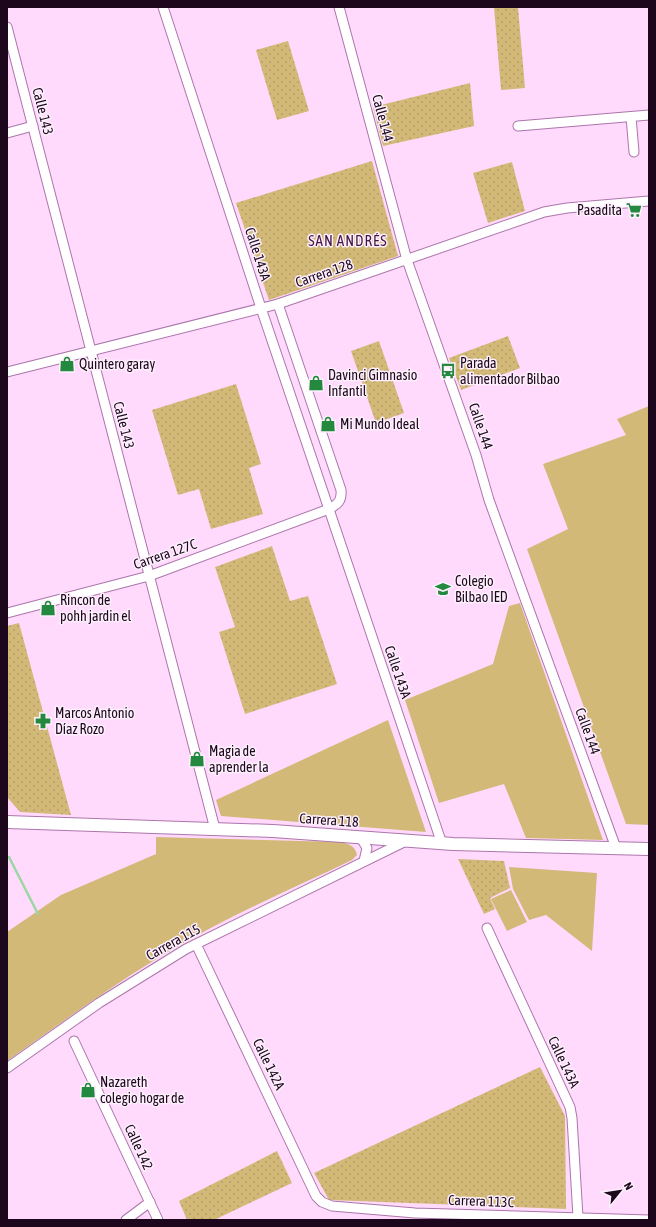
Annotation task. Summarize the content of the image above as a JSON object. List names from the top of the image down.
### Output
{
  "streets": {
    "main road": ["Carrera 118"],
    "street": [
      "Calle 143",
      "Calle 144",
      "Calle 143A",
      "Carrera 128",
      "Carrera 127C",
      "Carrera 115",
      "Calle 142A",
      "Calle 142",
      "Carrera 113C"
    ]
  },
  "crossings": [
    ["Calle 143", "Carrera 128"],
    ["Calle 143", "Carrera 127C"],
    ["Calle 143", "Carrera 118"],
    ["Calle 144", "Carrera 128"],
    ["Calle 144", "Carrera 118"],
    ["Calle 143A", "Carrera 128"],
    ["Calle 143A", "Carrera 127C"],
    ["Calle 143A", "Carrera 118"],
    ["Calle 143A", "Carrera 113C"],
    ["Carrera 118", "Carrera 115"],
    ["Carrera 115", "Calle 142A"],
    ["Calle 142A", "Carrera 113C"]
  ],
  "districts": ["SAN ANDRÉS"],
  "places": {
    "supermarket": ["Pasadita"],
    "shop": [
      "Quintero garay",
      "Davinci Gimnasio Infantil",
      "Mi Mundo Ideal",
      "Rincon de pohh jardin el",
      "Magia de aprender la",
      "Nazareth colegio hogar de"
    ],
    "bus stop": ["Parada alimentador Bilbao"],
    "school or university": ["Colegio Bilbao IED"],
    "pharmacy": ["Marcos Antonio Díaz Rozo"]
  },
  "north": "top right"
}
